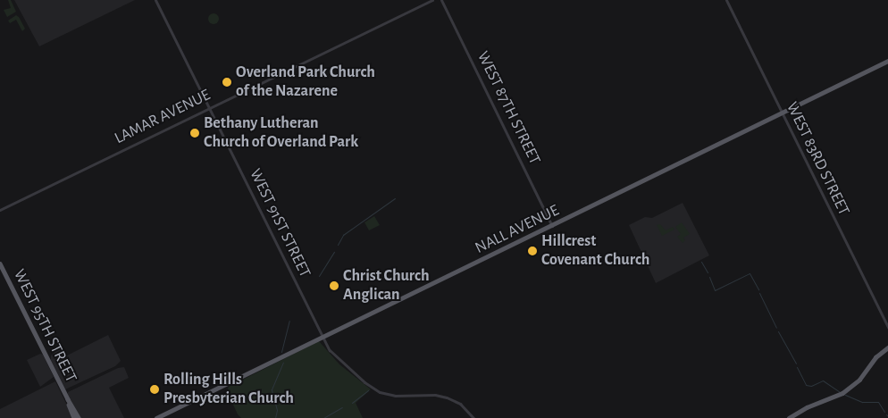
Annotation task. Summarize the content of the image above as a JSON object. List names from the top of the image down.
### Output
{
  "streets": {
    "main road": ["NALL AVENUE", "WEST 95TH STREET"],
    "street": [
      "WEST 87TH STREET",
      "LAMAR AVENUE",
      "WEST 83RD STREET",
      "WEST 91ST STREET"
    ]
  },
  "crossings": [
    ["WEST 87TH STREET", "NALL AVENUE"],
    ["LAMAR AVENUE", "WEST 91ST STREET"],
    ["WEST 83RD STREET", "NALL AVENUE"],
    ["WEST 91ST STREET", "NALL AVENUE"]
  ],
  "places": [
    "Overland Park Church of the Nazarene",
    "Bethany Lutheran Church of Overland Park",
    "Hillcrest Covenant Church",
    "Christ Church Anglican",
    "Rolling Hills Presbyterian Church"
  ]
}
